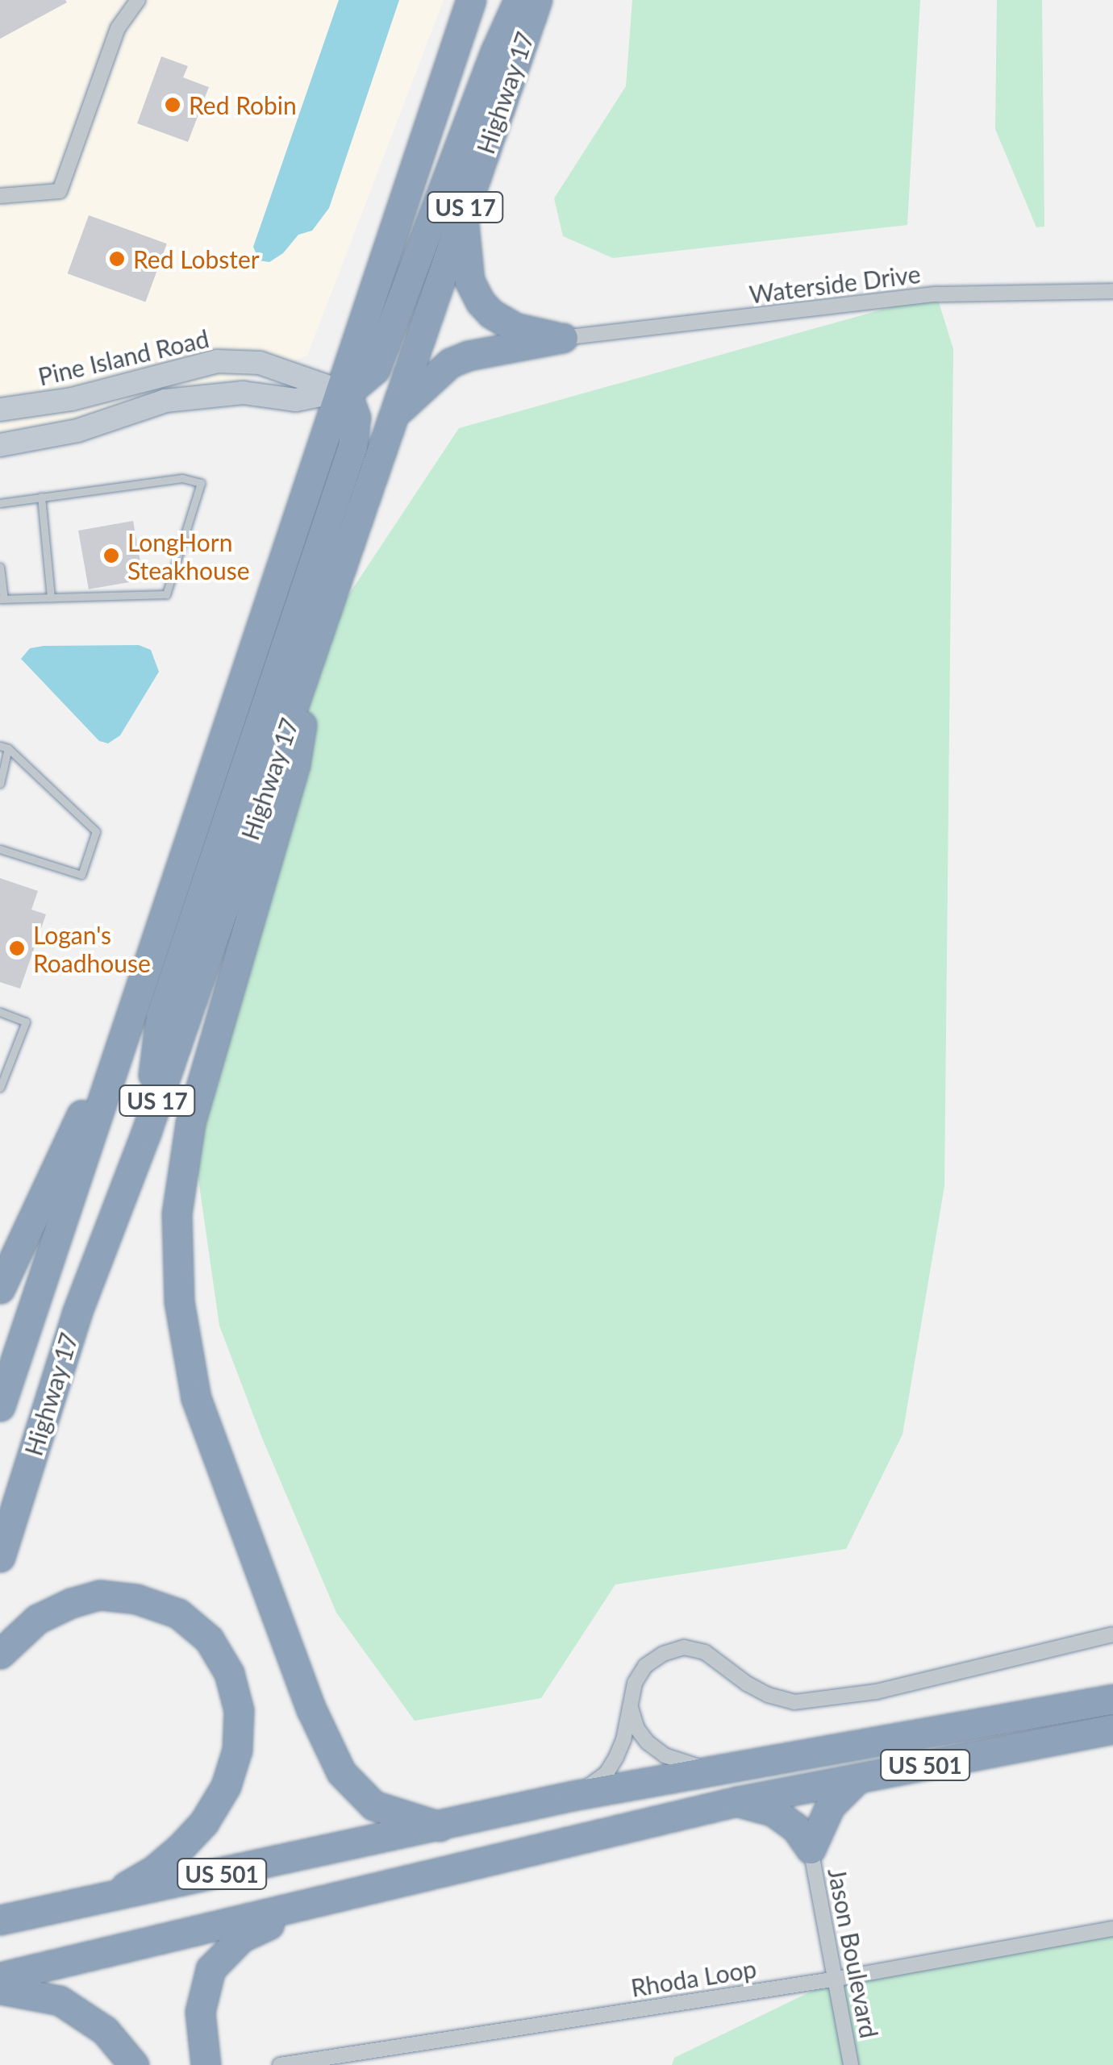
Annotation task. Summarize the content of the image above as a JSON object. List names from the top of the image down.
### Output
{
  "streets": {
    "highway": ["Highway 17", "US 17", "US 501"],
    "street": [
      "Waterside Drive",
      "Pine Island Road",
      "Jason Boulevard",
      "Rhoda Loop"
    ]
  },
  "crossings": [
    ["Highway 17", "Pine Island Road"],
    ["Jason Boulevard", "Rhoda Loop"]
  ],
  "places": [
    "Red Robin",
    "Red Lobster",
    "LongHorn Steakhouse",
    "Logan's Roadhouse"
  ]
}
